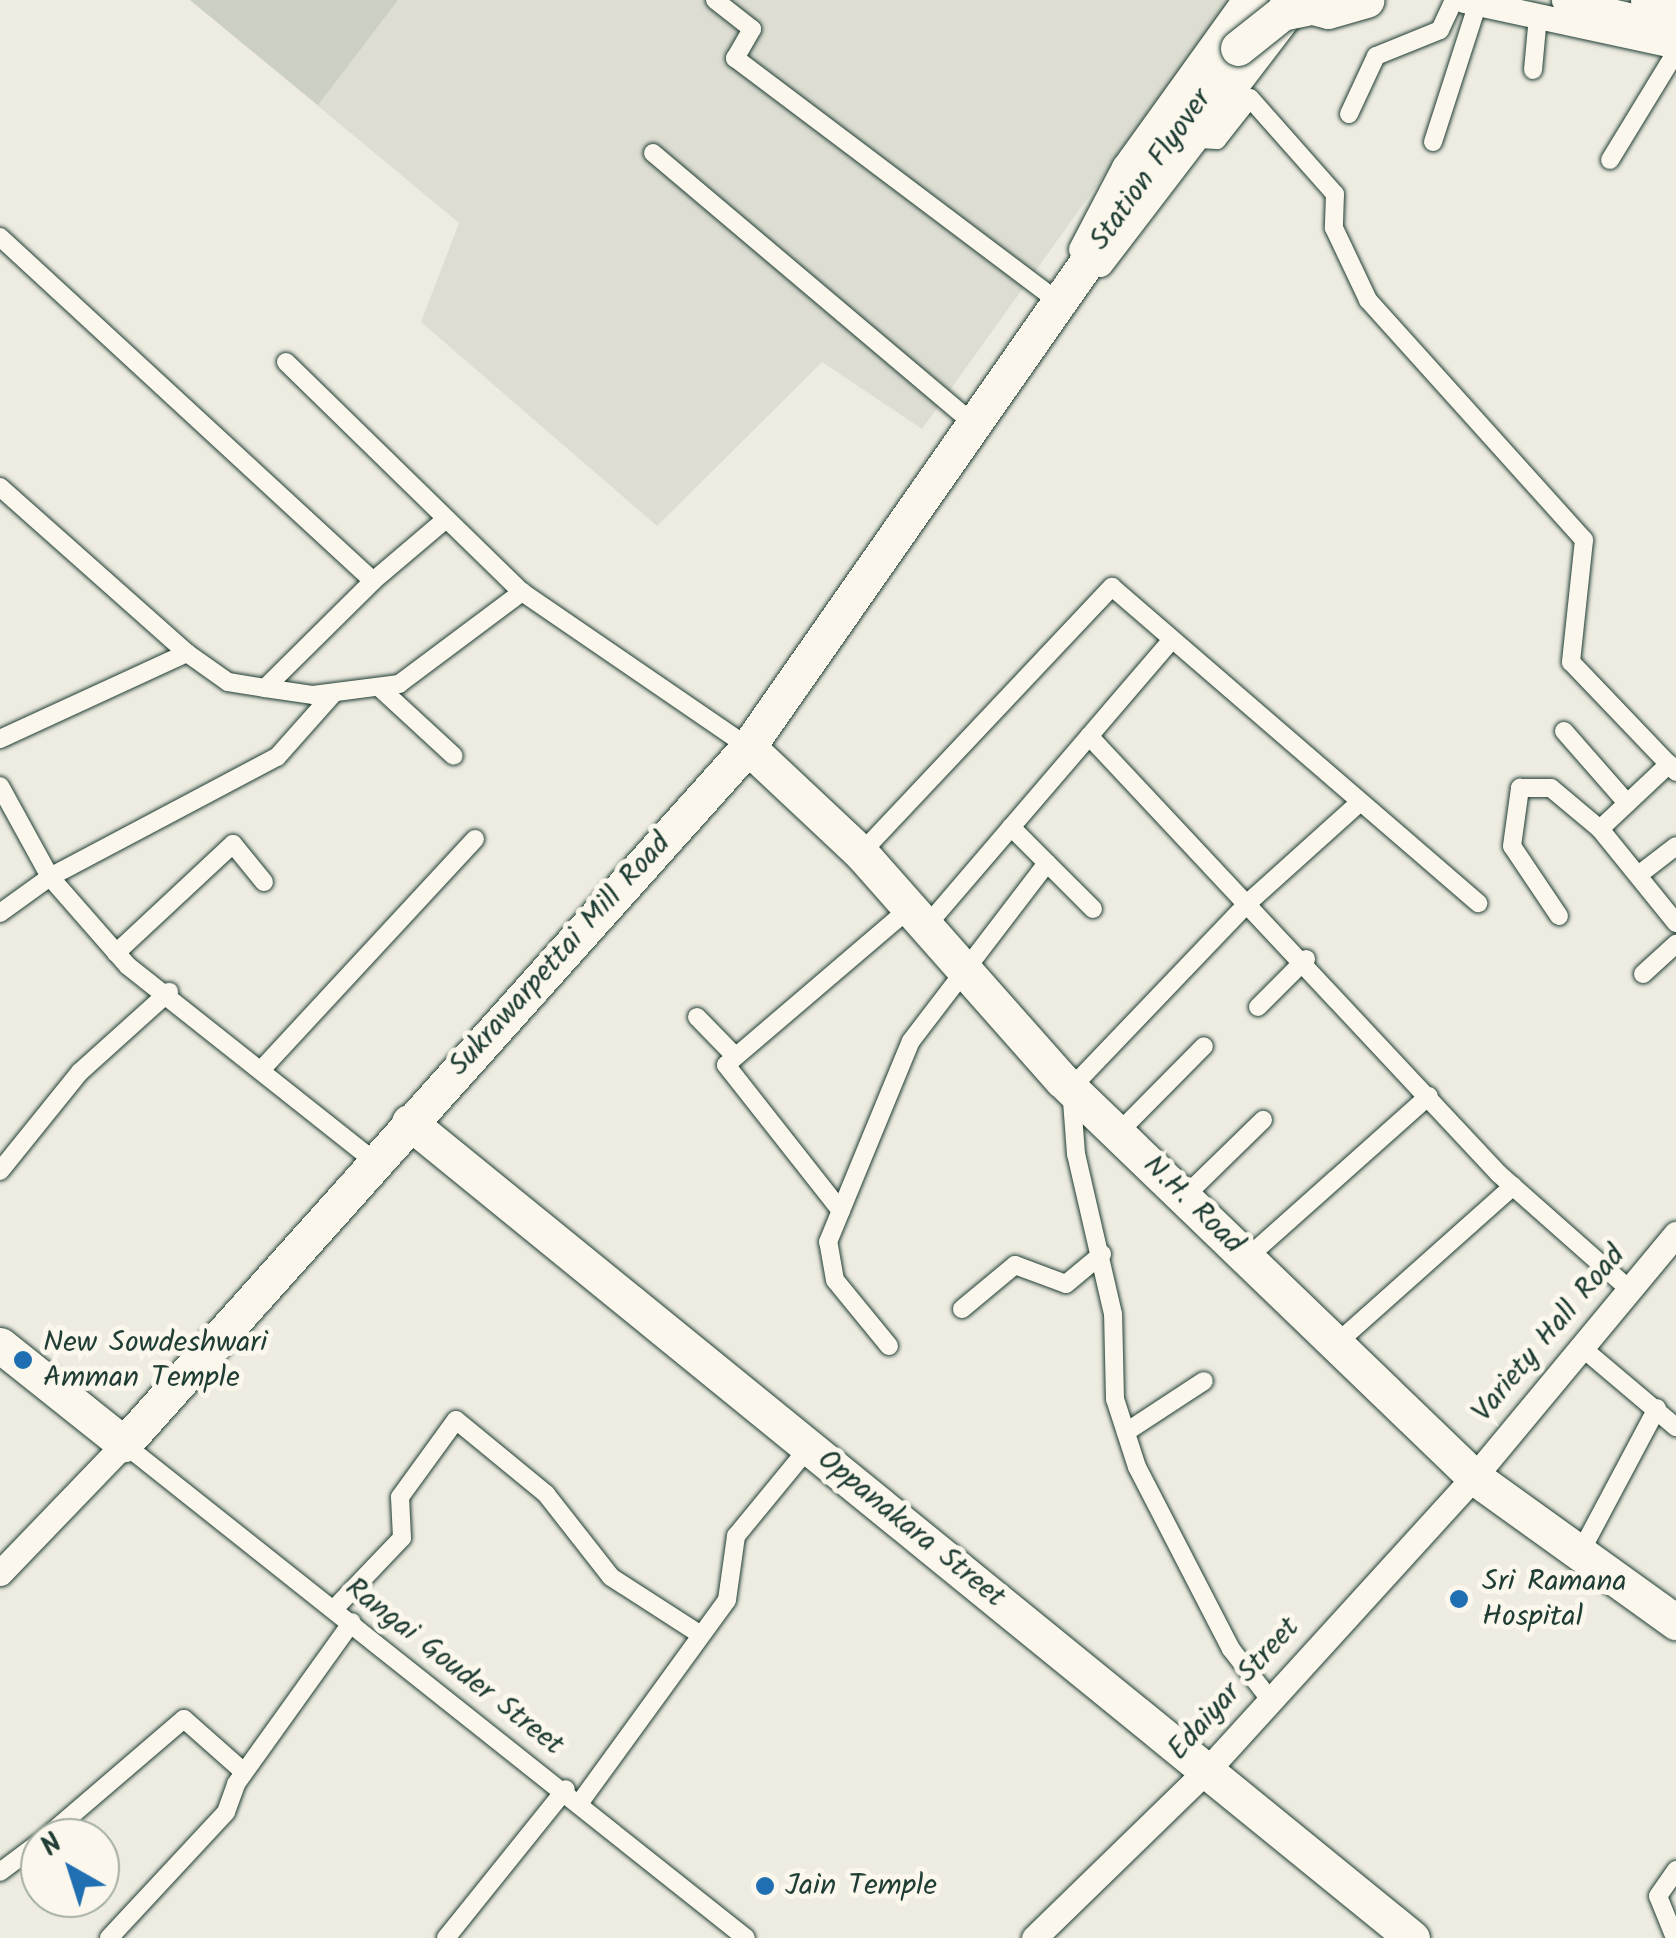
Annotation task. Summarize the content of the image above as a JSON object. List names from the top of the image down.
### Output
{
  "streets": {
    "highway": [
      "Station Flyover",
      "Sukrawarpettai Mill Road",
      "N.H. Road",
      "Oppanakara Street"
    ],
    "street": ["Variety Hall Road", "Rangai Gouder Street", "Edaiyar Street"]
  },
  "crossings": [
    ["Station Flyover", "Sukrawarpettai Mill Road"],
    ["Sukrawarpettai Mill Road", "N.H. Road"],
    ["Sukrawarpettai Mill Road", "Oppanakara Street"],
    ["Sukrawarpettai Mill Road", "Rangai Gouder Street"],
    ["N.H. Road", "Variety Hall Road"],
    ["N.H. Road", "Edaiyar Street"],
    ["Variety Hall Road", "Edaiyar Street"],
    ["Oppanakara Street", "Edaiyar Street"]
  ],
  "places": ["New Sowdeshwari Amman Temple", "Sri Ramana Hospital", "Jain Temple"],
  "north": "top left"
}
